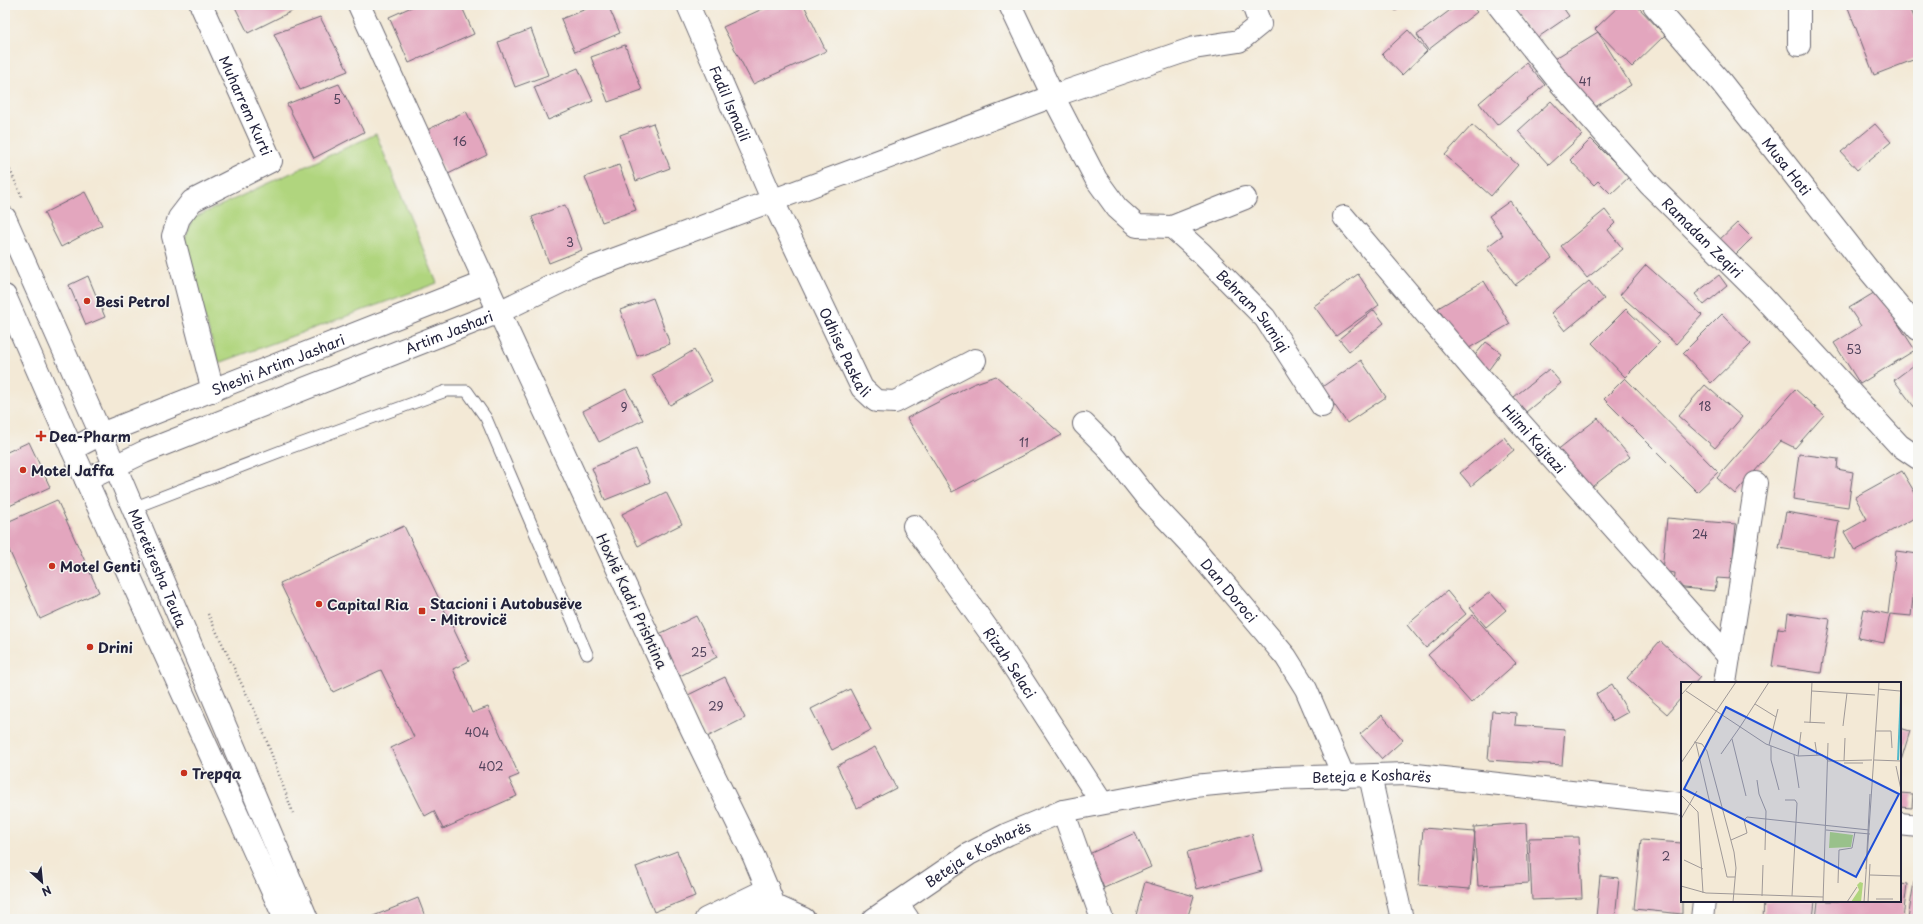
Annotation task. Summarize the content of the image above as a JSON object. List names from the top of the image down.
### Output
{
  "streets": {
    "street": [
      "Fadil Ismaili",
      "Muharrem Kurti",
      "Musa Hoti",
      "Ramadan Zeqiri",
      "Behram Sumiqi",
      "Artim Jashari",
      "Odhise Paskali",
      "Sheshi Artim Jashari",
      "Hilmi Kajtazi",
      "Mbretëresha Teuta",
      "Dan Doroci",
      "Hoxhë Kadri Prishtina",
      "Rizah Selaci",
      "Beteja e Kosharës"
    ]
  },
  "crossings": [
    ["Fadil Ismaili", "Odhise Paskali"],
    ["Muharrem Kurti", "Sheshi Artim Jashari"],
    ["Artim Jashari", "Sheshi Artim Jashari"],
    ["Artim Jashari", "Mbretëresha Teuta"],
    ["Artim Jashari", "Hoxhë Kadri Prishtina"],
    ["Sheshi Artim Jashari", "Mbretëresha Teuta"],
    ["Dan Doroci", "Beteja e Kosharës"],
    ["Rizah Selaci", "Beteja e Kosharës"]
  ],
  "places": {
    "other": [
      "Besi Petrol",
      "Motel Jaffa",
      "Motel Genti",
      "Capital Ria",
      "Drini",
      "Trepqa"
    ],
    "health": ["Dea-Pharm"],
    "transit": ["Stacioni i Autobusëve - Mitrovicë"]
  },
  "house_numbers": [
    "41",
    "5",
    "16",
    "3",
    "53",
    "18",
    "9",
    "11",
    "24",
    "25",
    "29",
    "404",
    "402",
    "2"
  ],
  "north": "bottom right"
}
